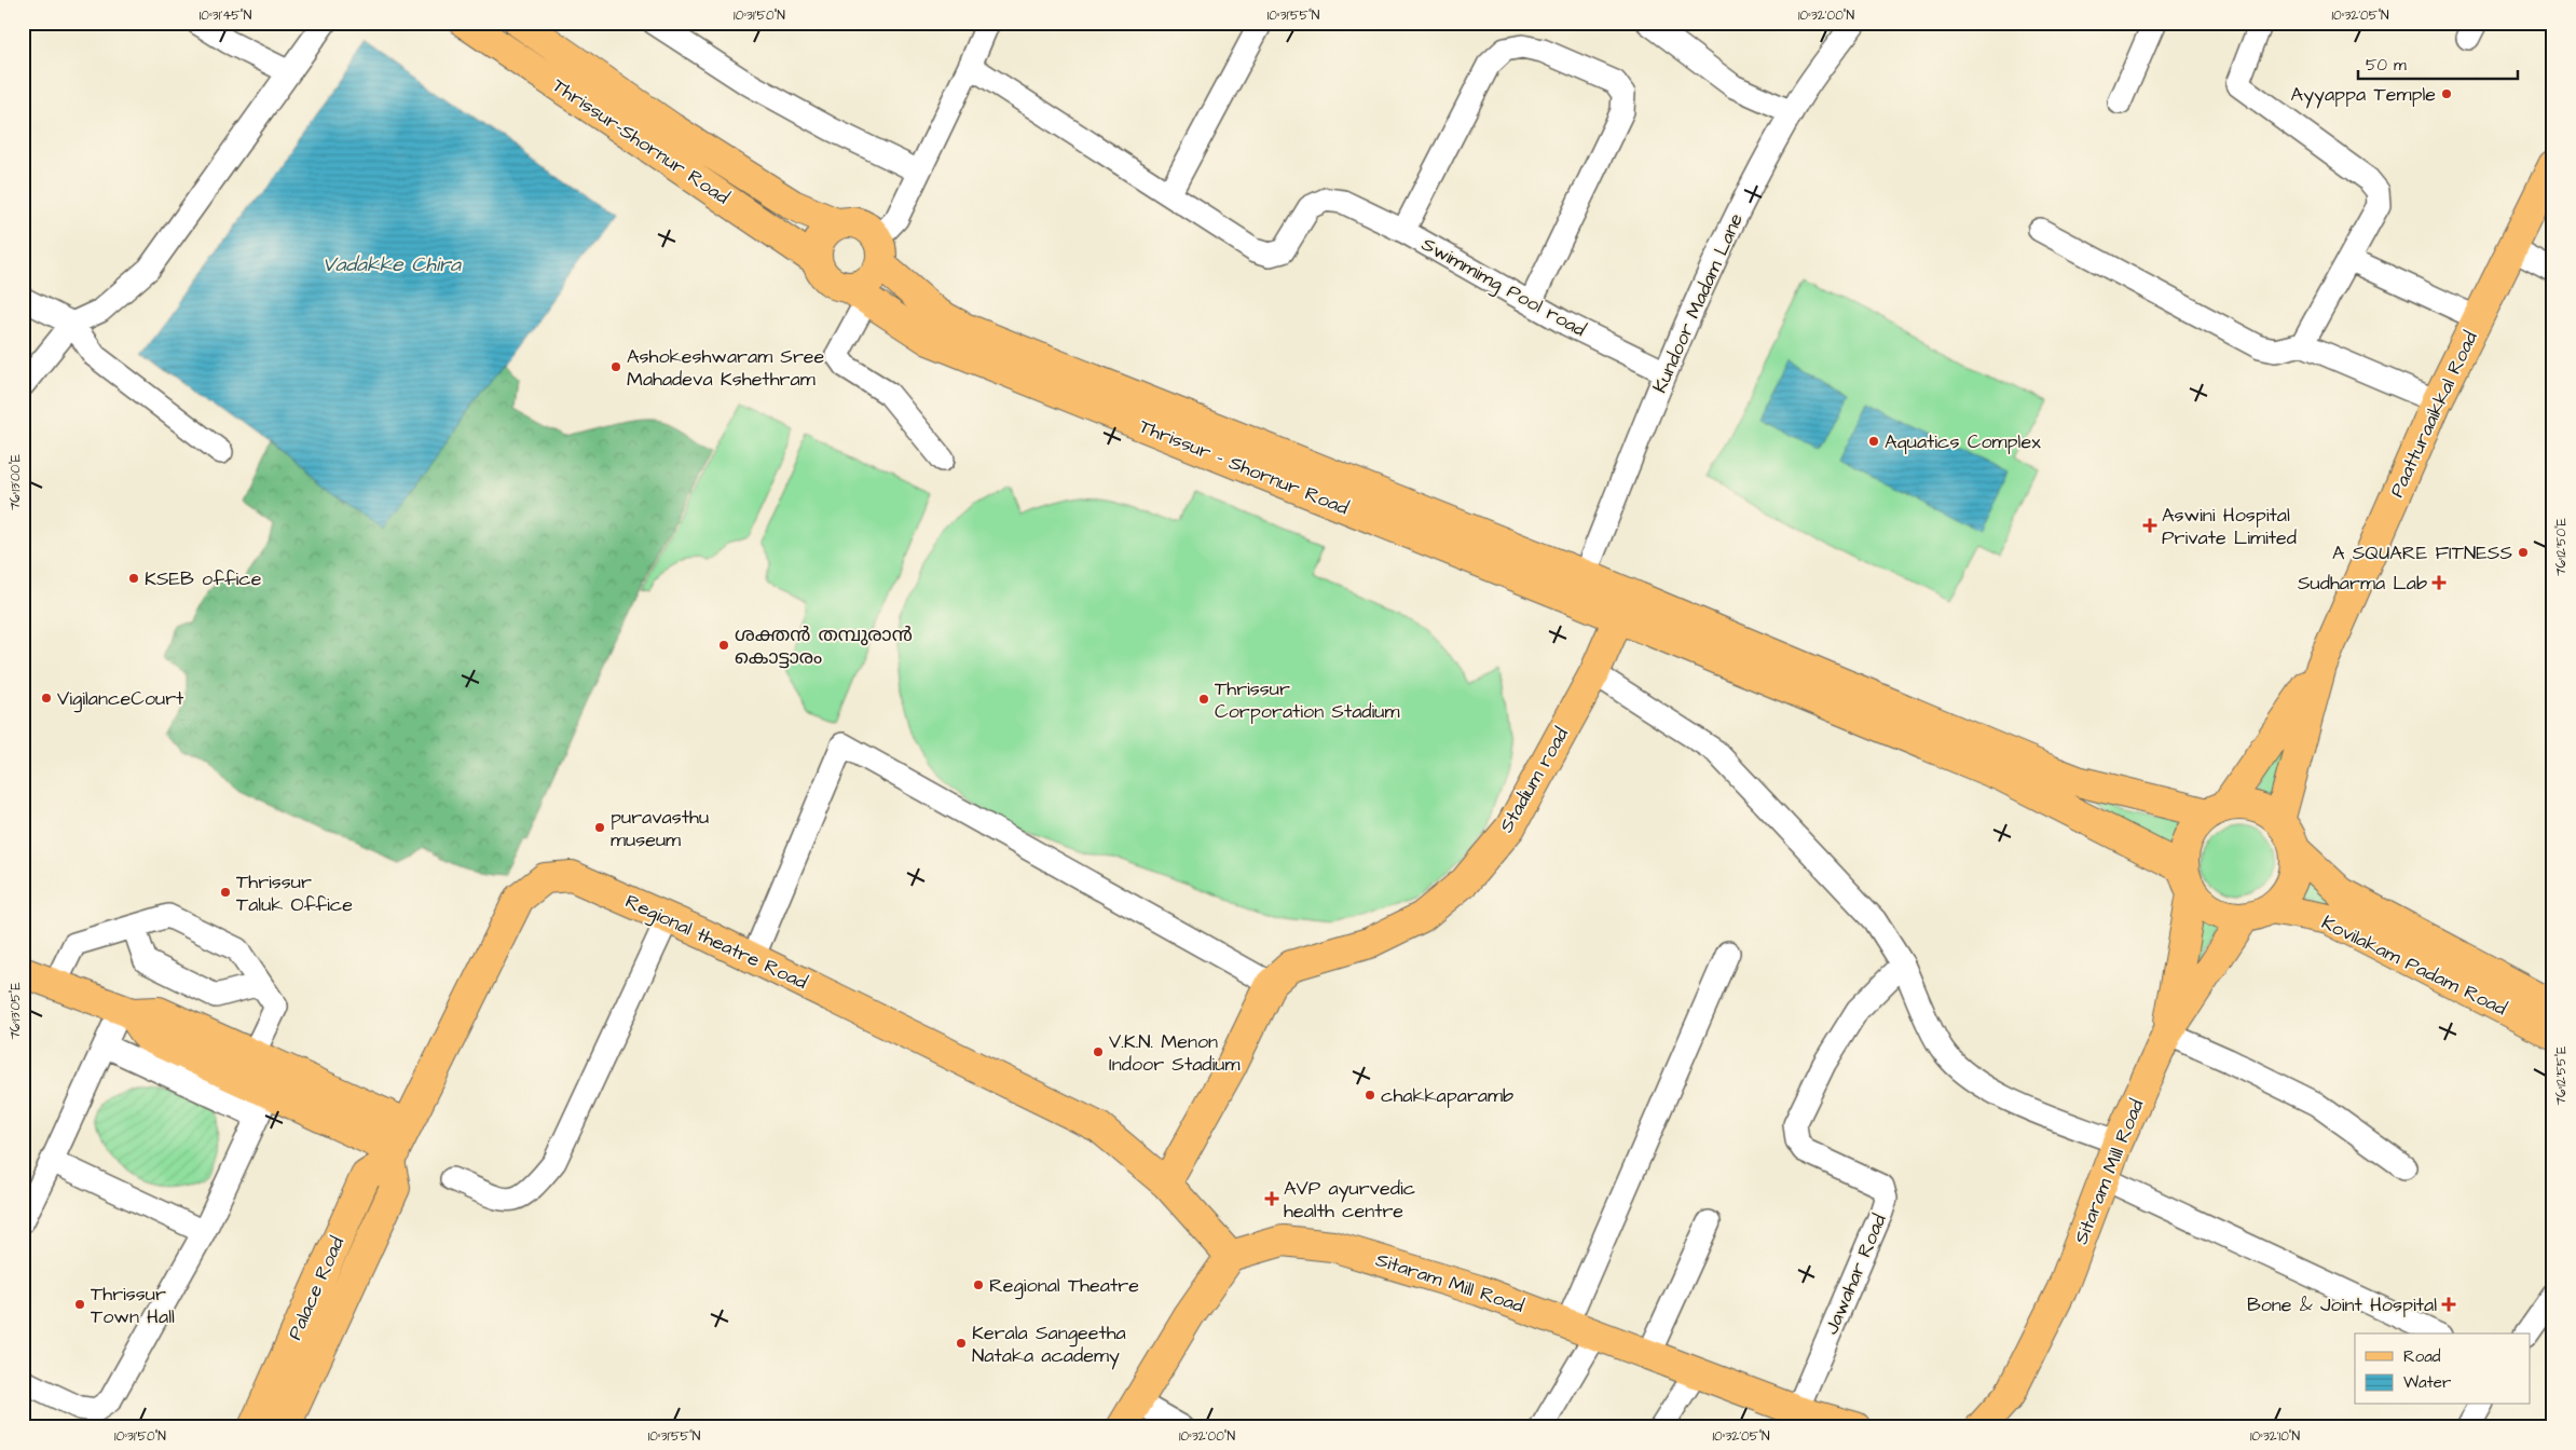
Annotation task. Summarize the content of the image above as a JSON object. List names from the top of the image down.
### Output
{
  "streets": {
    "main road": [
      "Thrissur-Shornur Road",
      "Paatturaaikkal Road",
      "Thrissur - Shornur Road",
      "Stadium road",
      "Regional theatre Road",
      "Kovilakam Padam Road",
      "Sitaram Mill Road",
      "Palace Road"
    ],
    "street": ["Swimmimg Pool road", "Kundoor Madam Lane", "Jawahar Road"]
  },
  "crossings": [
    ["Thrissur-Shornur Road", "Thrissur - Shornur Road"],
    ["Swimmimg Pool road", "Kundoor Madam Lane"],
    ["Kundoor Madam Lane", "Thrissur - Shornur Road"],
    ["Thrissur - Shornur Road", "Stadium road"],
    ["Stadium road", "Regional theatre Road"],
    ["Regional theatre Road", "Palace Road"],
    ["Kovilakam Padam Road", "Sitaram Mill Road"],
    ["Sitaram Mill Road", "Jawahar Road"]
  ],
  "water": ["Vadakke Chira"],
  "places": {
    "other": [
      "Ayyappa Temple",
      "Ashokeshwaram Sree Mahadeva Kshethram",
      "Aquatics Complex",
      "A SQUARE FITNESS",
      "KSEB office",
      "ശക്തൻ തമ്പുരാൻ കൊട്ടാരം",
      "VigilanceCourt",
      "Thrissur Corporation Stadium",
      "puravasthu museum",
      "Thrissur Taluk Office",
      "V.K.N. Menon Indoor Stadium",
      "chakkaparamb",
      "Regional Theatre",
      "Thrissur Town Hall",
      "Kerala Sangeetha Nataka academy"
    ],
    "health": [
      "Aswini Hospital Private Limited",
      "Sudharma Lab",
      "AVP ayurvedic health centre",
      "Bone & Joint Hospital"
    ]
  },
  "legend": ["Road", "Water"],
  "scale_bar": "50 m",
  "coordinates": [
    "10°31'45\"N",
    "10°31'50\"N",
    "10°31'55\"N",
    "10°32'00\"N",
    "10°32'05\"N",
    "76°13'00\"E",
    "76°12'50\"E",
    "76°13'05\"E",
    "76°12'55\"E",
    "10°32'10\"N"
  ]
}
